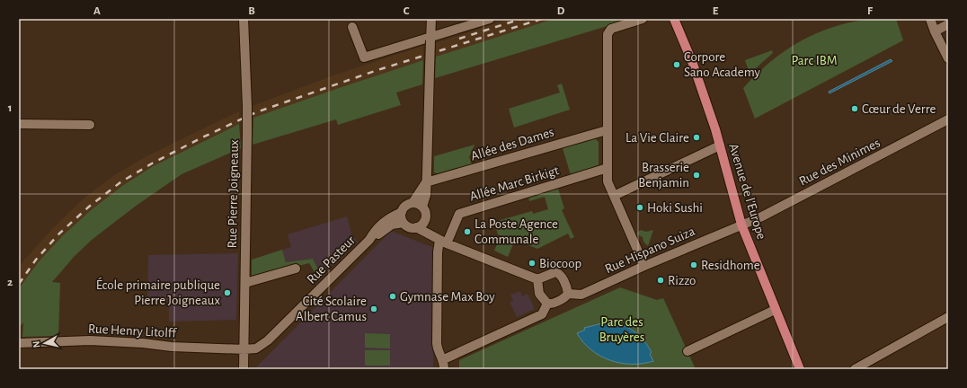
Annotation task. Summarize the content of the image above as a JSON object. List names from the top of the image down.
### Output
{
  "streets": {
    "main road": ["Avenue de l'Europe"],
    "street": [
      "Allée des Dames",
      "Rue des Minimes",
      "Allée Marc Birkigt",
      "Rue Pierre Joigneaux",
      "Rue Hispano Suiza",
      "Rue Pasteur",
      "Rue Henry Litolff"
    ]
  },
  "crossings": [
    ["Rue des Minimes", "Avenue de l'Europe"],
    ["Rue des Minimes", "Rue Hispano Suiza"],
    ["Avenue de l'Europe", "Rue Hispano Suiza"],
    ["Rue Pierre Joigneaux", "Rue Pasteur"],
    ["Rue Pierre Joigneaux", "Rue Henry Litolff"],
    ["Rue Pasteur", "Rue Henry Litolff"]
  ],
  "parks": ["Parc IBM", "Parc des Bruyères"],
  "places": [
    "Corpore Sano Academy",
    "Cœur de Verre",
    "La Vie Claire",
    "Brasserie Benjamin",
    "Hoki Sushi",
    "La Poste Agence Communale",
    "Biocoop",
    "Residhome",
    "Rizzo",
    "École primaire publique Pierre Joigneaux",
    "Gymnase Max Boy",
    "Cité Scolaire Albert Camus"
  ],
  "north": "left",
  "grid": {
    "columns": [
      "A",
      "B",
      "C",
      "D",
      "E",
      "F"
    ],
    "rows": ["1", "2"]
  }
}
